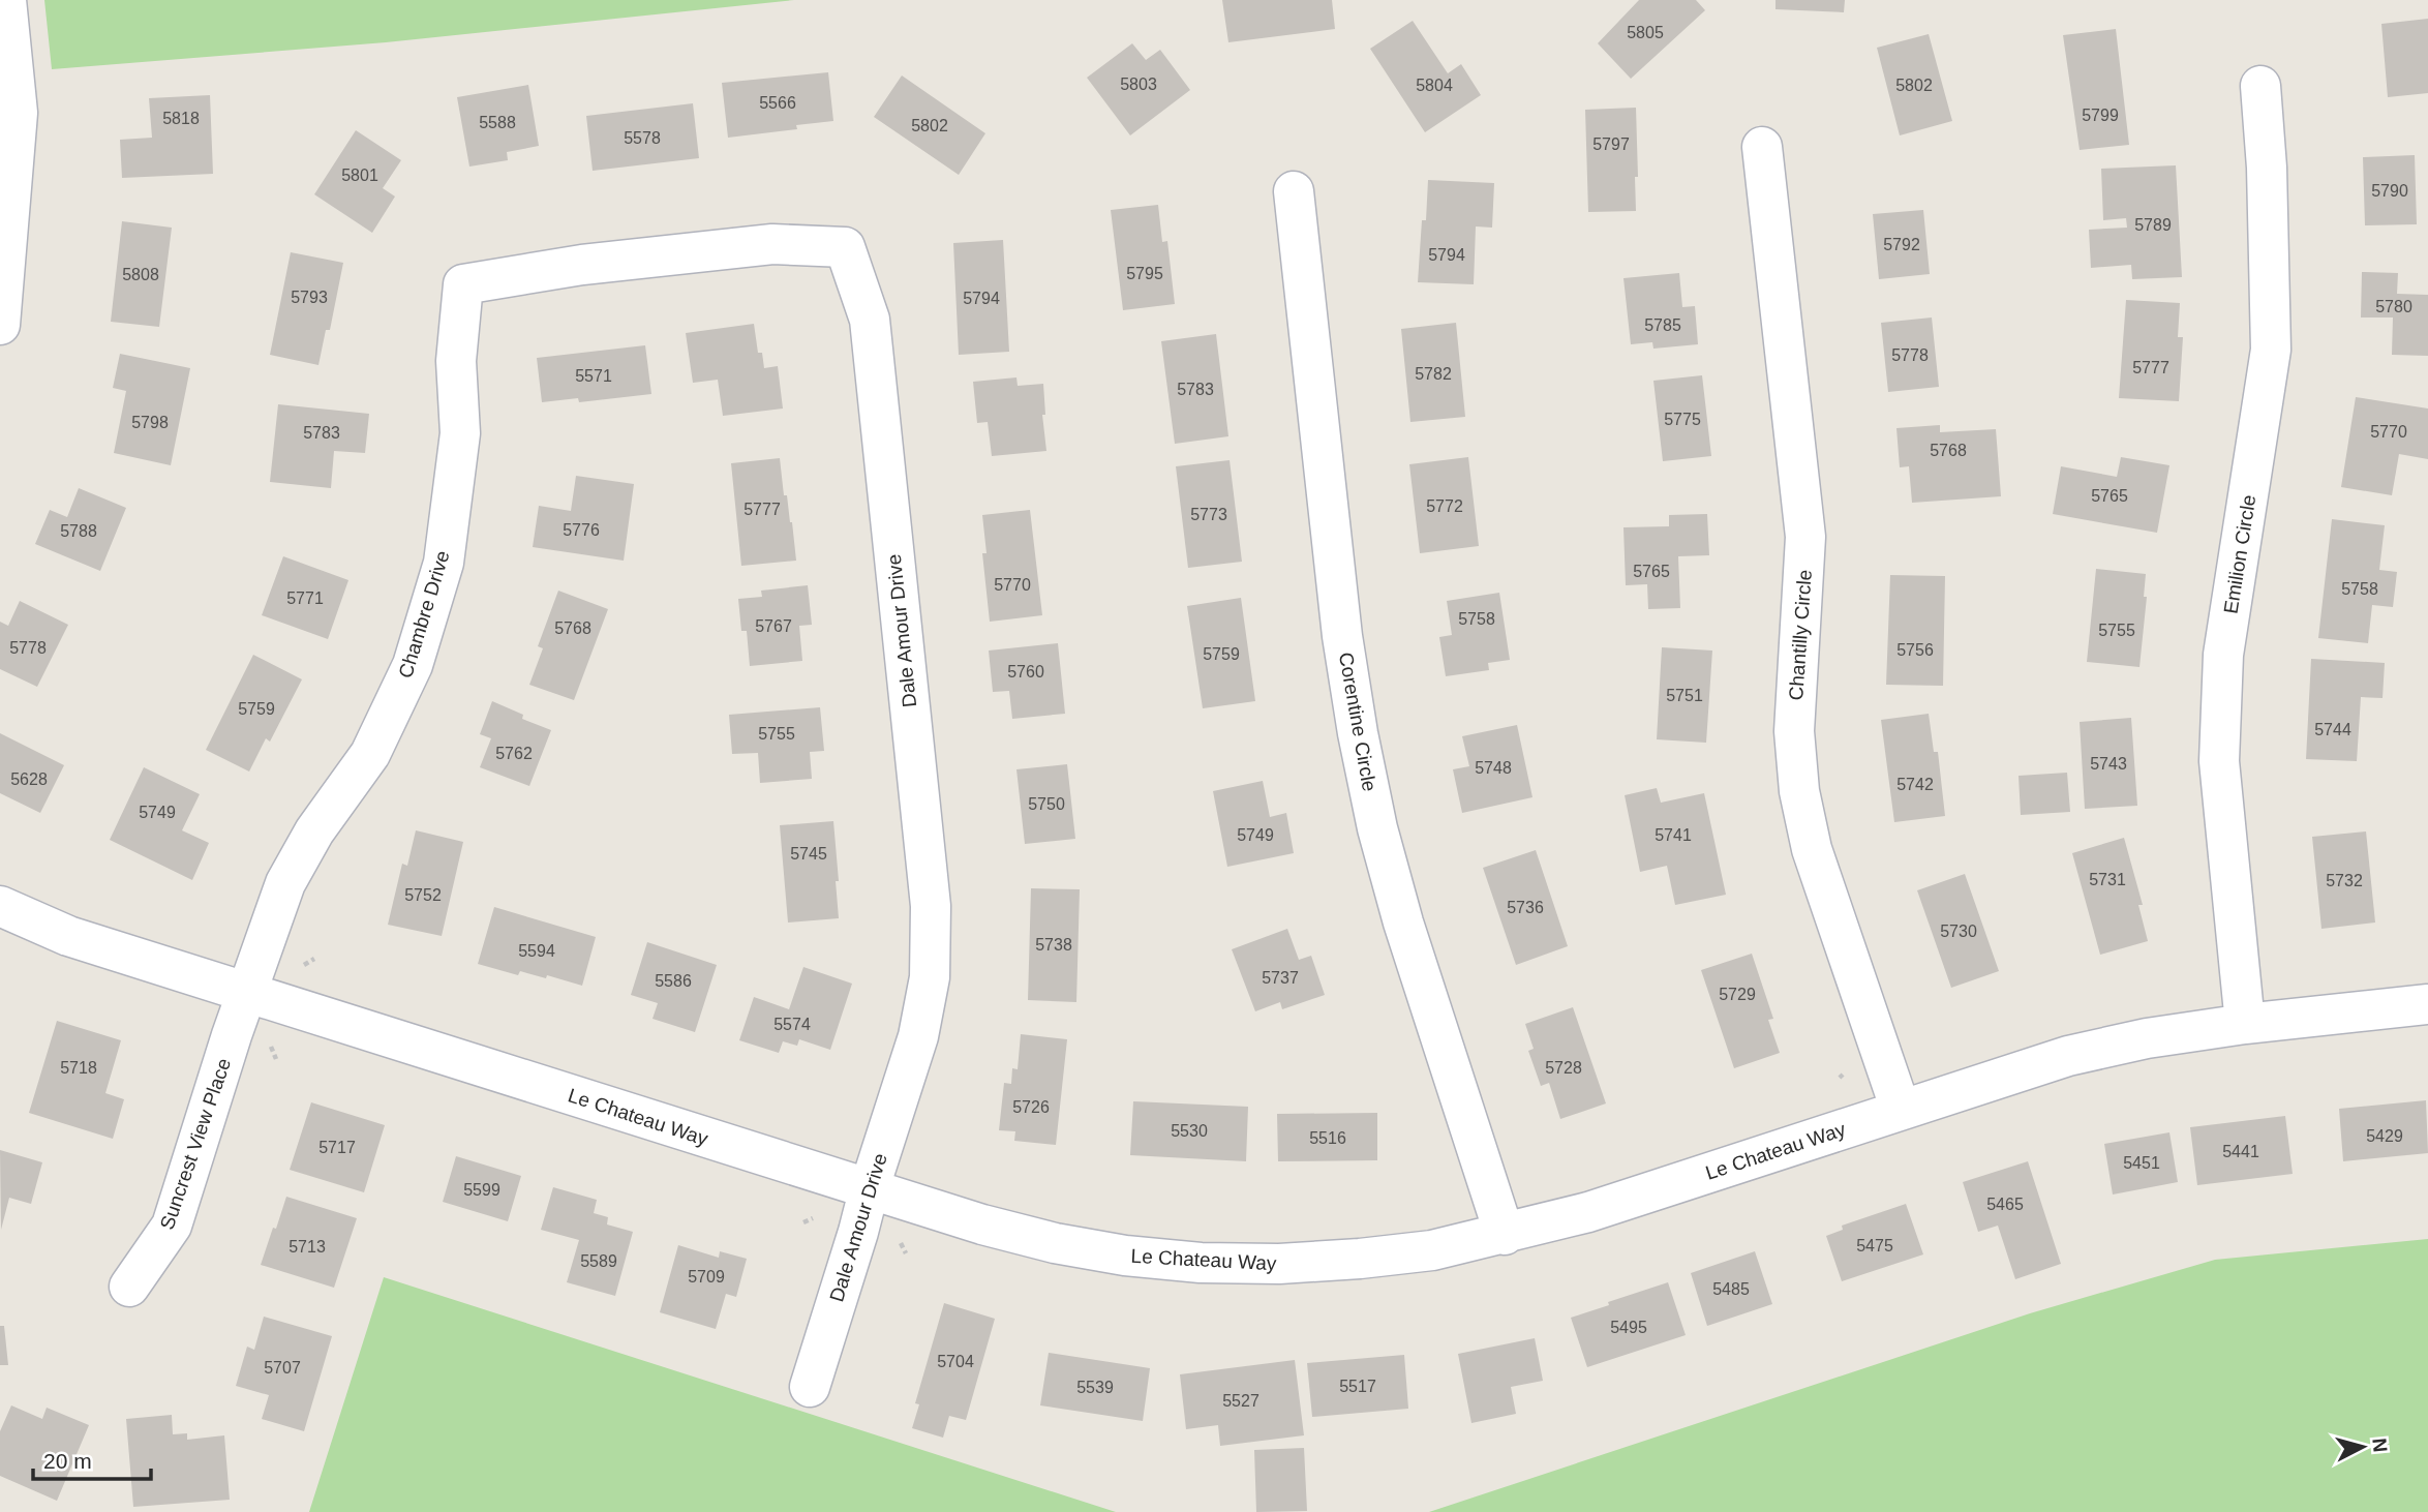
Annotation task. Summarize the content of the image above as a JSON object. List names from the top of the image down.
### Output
{
  "streets": {
    "street": [
      "Emilion Circle",
      "Chambre Drive",
      "Dale Amour Drive",
      "Chantilly Circle",
      "Corentine Circle",
      "Le Chateau Way",
      "Suncrest View Place"
    ]
  },
  "crossings": [
    ["Emilion Circle", "Le Chateau Way"],
    ["Chambre Drive", "Dale Amour Drive"],
    ["Chambre Drive", "Le Chateau Way"],
    ["Chambre Drive", "Suncrest View Place"],
    ["Dale Amour Drive", "Le Chateau Way"],
    ["Chantilly Circle", "Le Chateau Way"],
    ["Corentine Circle", "Le Chateau Way"],
    ["Le Chateau Way", "Suncrest View Place"]
  ],
  "house_numbers": [
    "5805",
    "5803",
    "5804",
    "5802",
    "5566",
    "5799",
    "5818",
    "5588",
    "5802",
    "5578",
    "5797",
    "5801",
    "5790",
    "5789",
    "5792",
    "5794",
    "5795",
    "5808",
    "5793",
    "5794",
    "5780",
    "5785",
    "5778",
    "5777",
    "5782",
    "5571",
    "5783",
    "5775",
    "5798",
    "5770",
    "5783",
    "5768",
    "5765",
    "5772",
    "5777",
    "5773",
    "5776",
    "5788",
    "5765",
    "5770",
    "5758",
    "5771",
    "5758",
    "5767",
    "5768",
    "5755",
    "5778",
    "5756",
    "5759",
    "5760",
    "5751",
    "5759",
    "5744",
    "5755",
    "5762",
    "5743",
    "5748",
    "5628",
    "5742",
    "5750",
    "5749",
    "5749",
    "5741",
    "5745",
    "5731",
    "5732",
    "5752",
    "5736",
    "5730",
    "5738",
    "5594",
    "5737",
    "5586",
    "5729",
    "5574",
    "5718",
    "5728",
    "5726",
    "5530",
    "5429",
    "5516",
    "5717",
    "5441",
    "5451",
    "5599",
    "5465",
    "5475",
    "5713",
    "5589",
    "5709",
    "5485",
    "5495",
    "5704",
    "5707",
    "5517",
    "5539",
    "5527"
  ],
  "scale_bar": "20 m",
  "north": "right"
}
